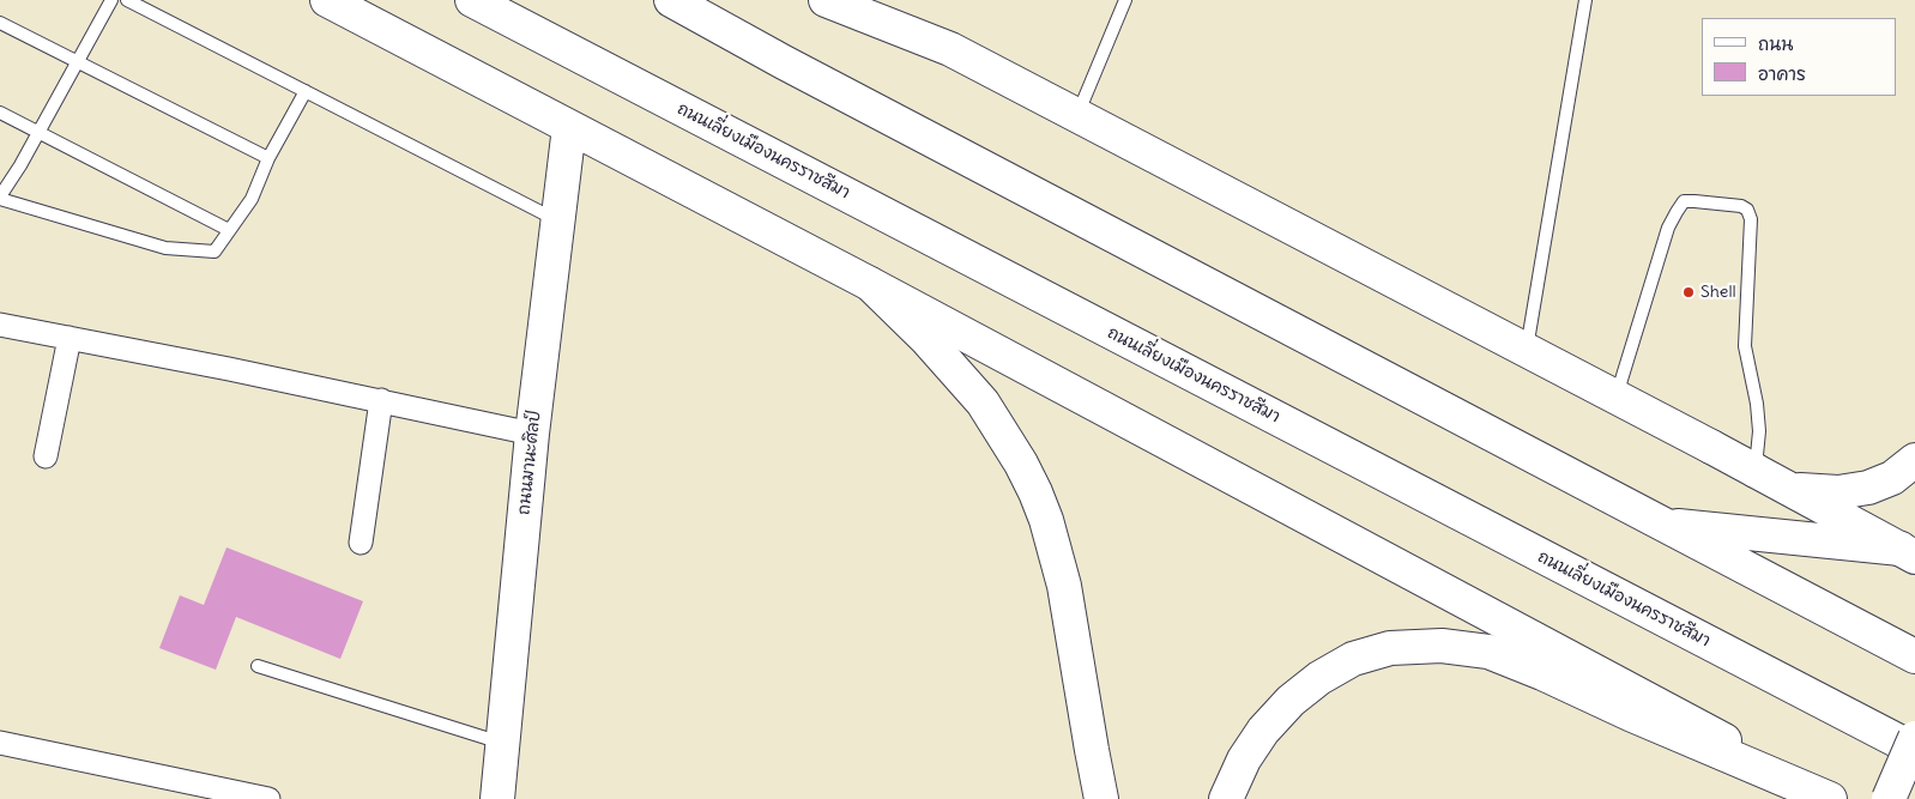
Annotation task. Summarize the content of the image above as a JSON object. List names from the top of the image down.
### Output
{
  "streets": {
    "main road": ["ถนนเลี่ยงเมืองนครราชสีมา", "ถนนมานะศิลป์"]
  },
  "places": ["Shell"],
  "legend": ["ถนน", "อาคาร"]
}
